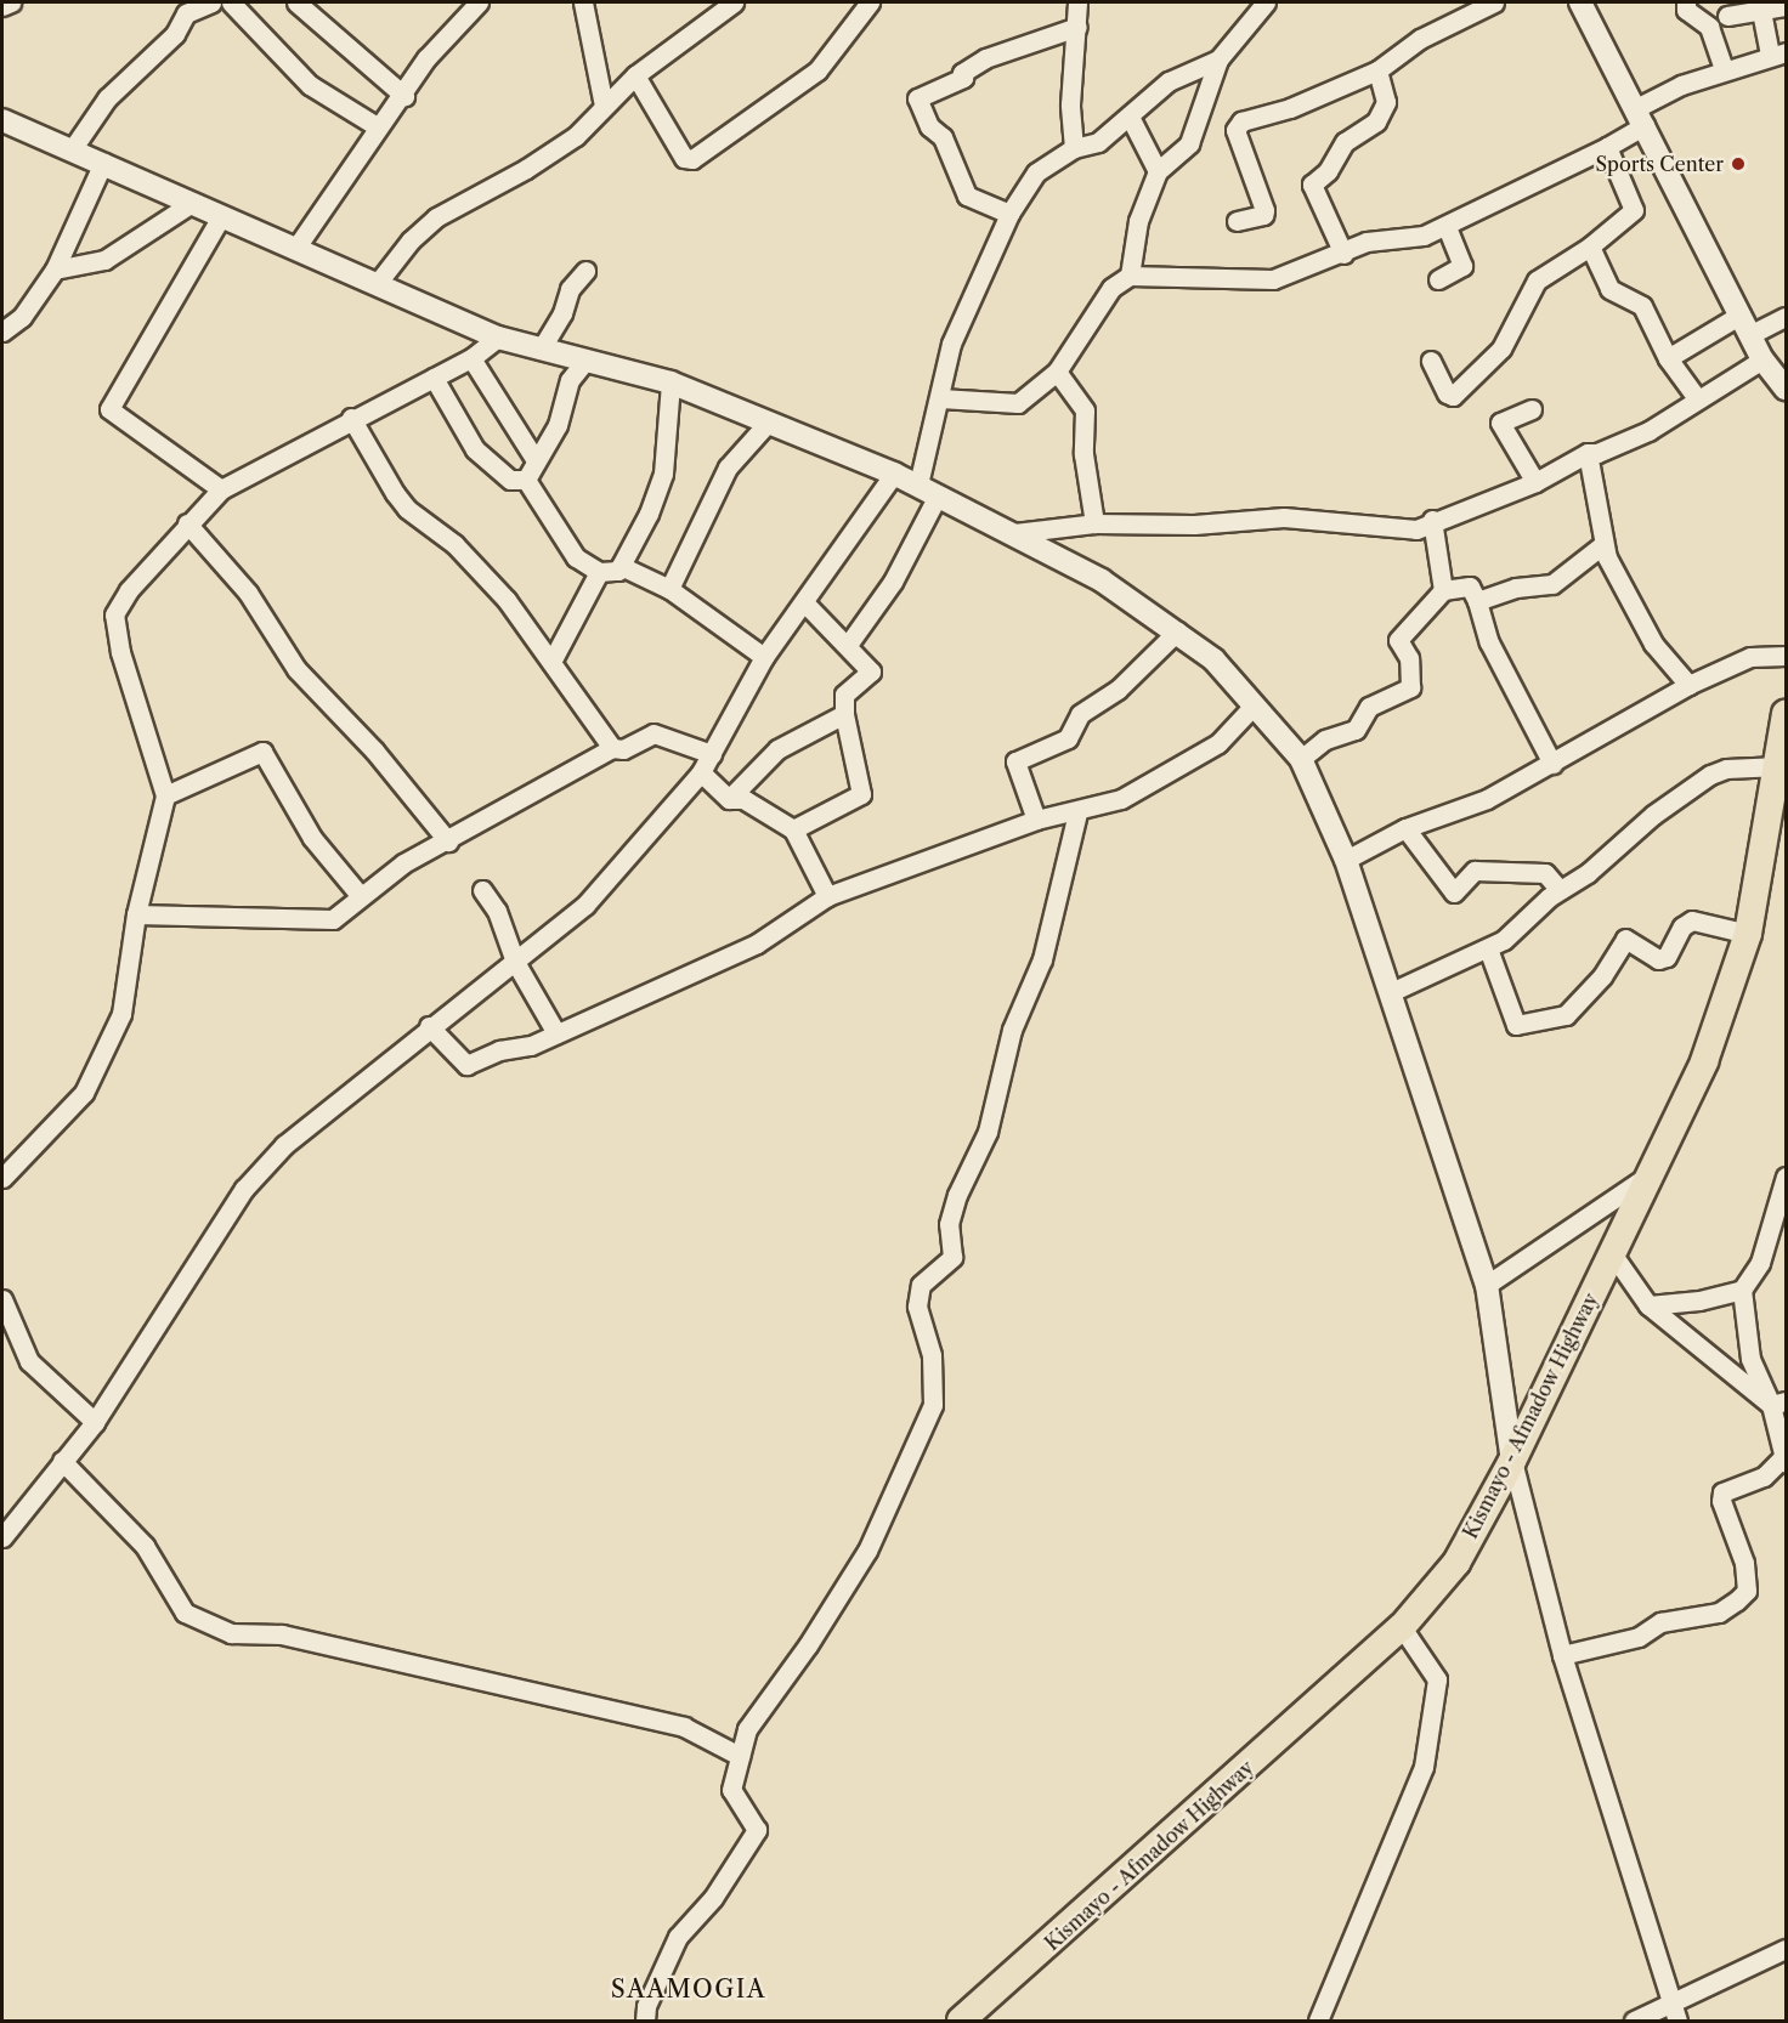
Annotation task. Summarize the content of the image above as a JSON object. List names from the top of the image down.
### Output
{
  "streets": {
    "main road": ["Kismayo - Afmadow Highway"]
  },
  "districts": ["SAAMOGIA"],
  "places": ["Sports Center"]
}
